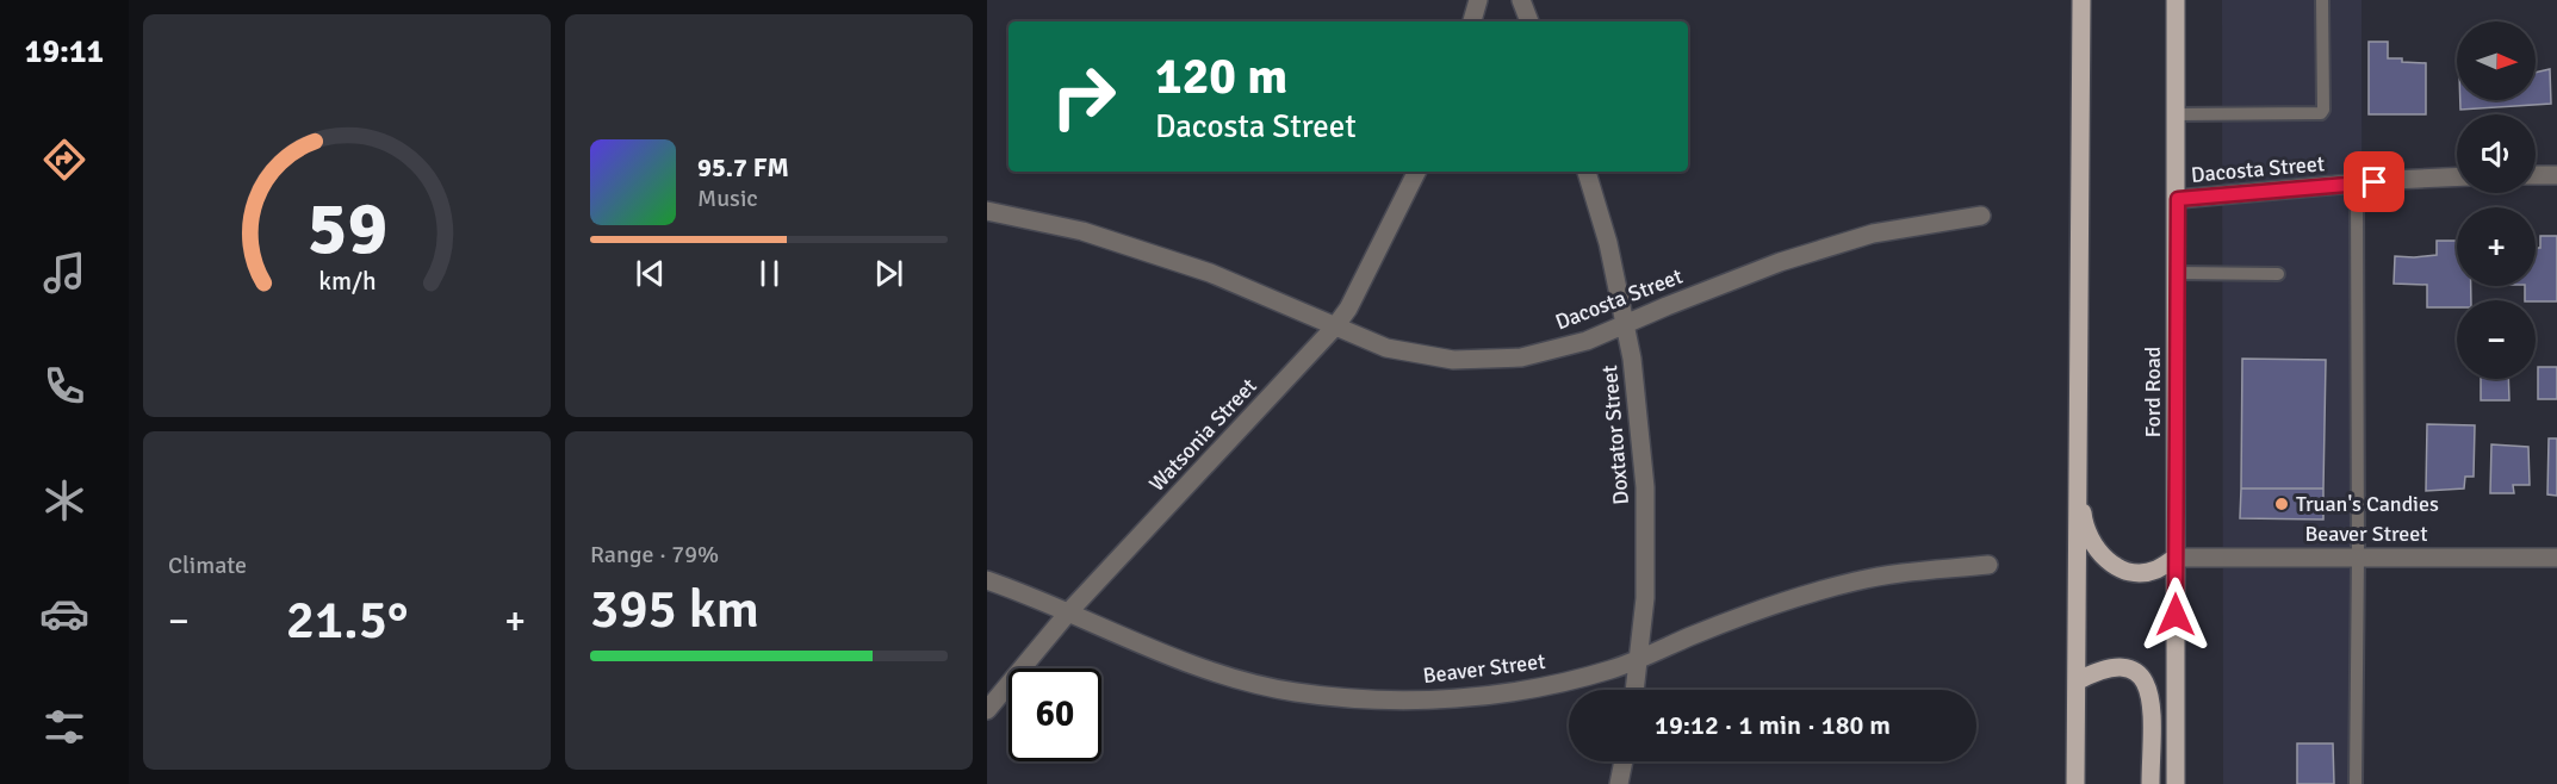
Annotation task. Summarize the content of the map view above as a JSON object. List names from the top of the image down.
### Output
{
  "streets": {
    "main road": ["Ford Road"],
    "street": [
      "Dacosta Street",
      "Watsonia Street",
      "Doxtator Street",
      "Beaver Street"
    ]
  },
  "crossings": [
    ["Dacosta Street", "Ford Road"],
    ["Dacosta Street", "Watsonia Street"],
    ["Dacosta Street", "Doxtator Street"],
    ["Ford Road", "Beaver Street"],
    ["Watsonia Street", "Beaver Street"],
    ["Doxtator Street", "Beaver Street"]
  ],
  "places": ["Truan's Candies"],
  "north": "right",
  "page": {
    "tabs": "19:11",
    "map_buttons": ["+", "−"],
    "turn": ["120 m", "Dacosta Street"],
    "song": ["95.7 FM", "Music"],
    "tile": [
      "Climate",
      ["Range · 79%", "395 km"]
    ],
    "heat": ["−", "21.5°", "+"],
    "limit": "60",
    "trip": "19:12 · 1 min · 180 m",
    "gauge": ["59", "km/h"]
  }
}
